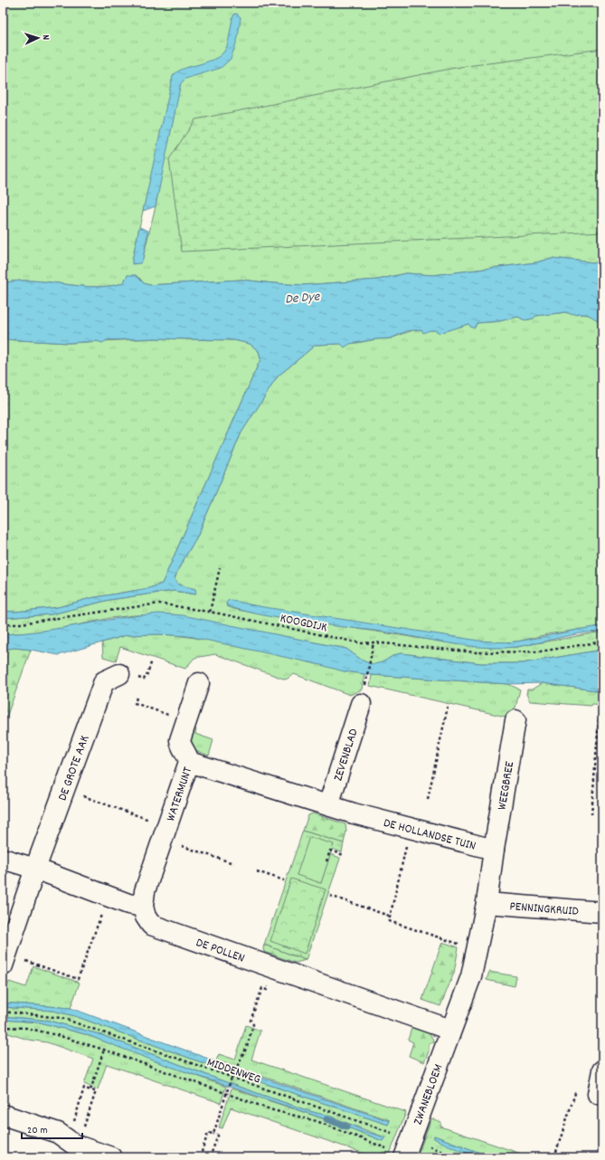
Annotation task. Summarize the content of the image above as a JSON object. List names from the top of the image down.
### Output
{
  "streets": {
    "street": [
      "ZEVENBLAD",
      "DE GROTE AAK",
      "WEEGBREE",
      "WATERMUNT",
      "DE HOLLANDSE TUIN",
      "PENNINGKRUID",
      "DE POLLEN",
      "ZWANEBLOEM"
    ],
    "path": ["KOOGDIJK", "MIDDENWEG"]
  },
  "crossings": [
    ["ZEVENBLAD", "DE HOLLANDSE TUIN"],
    ["WEEGBREE", "DE HOLLANDSE TUIN"],
    ["WATERMUNT", "DE HOLLANDSE TUIN"],
    ["WATERMUNT", "DE POLLEN"],
    ["DE HOLLANDSE TUIN", "PENNINGKRUID"],
    ["DE HOLLANDSE TUIN", "DE POLLEN"],
    ["DE HOLLANDSE TUIN", "ZWANEBLOEM"],
    ["DE POLLEN", "ZWANEBLOEM"],
    ["MIDDENWEG", "ZWANEBLOEM"]
  ],
  "water": ["De Dye"],
  "scale_bar": "20 m",
  "north": "right"
}
